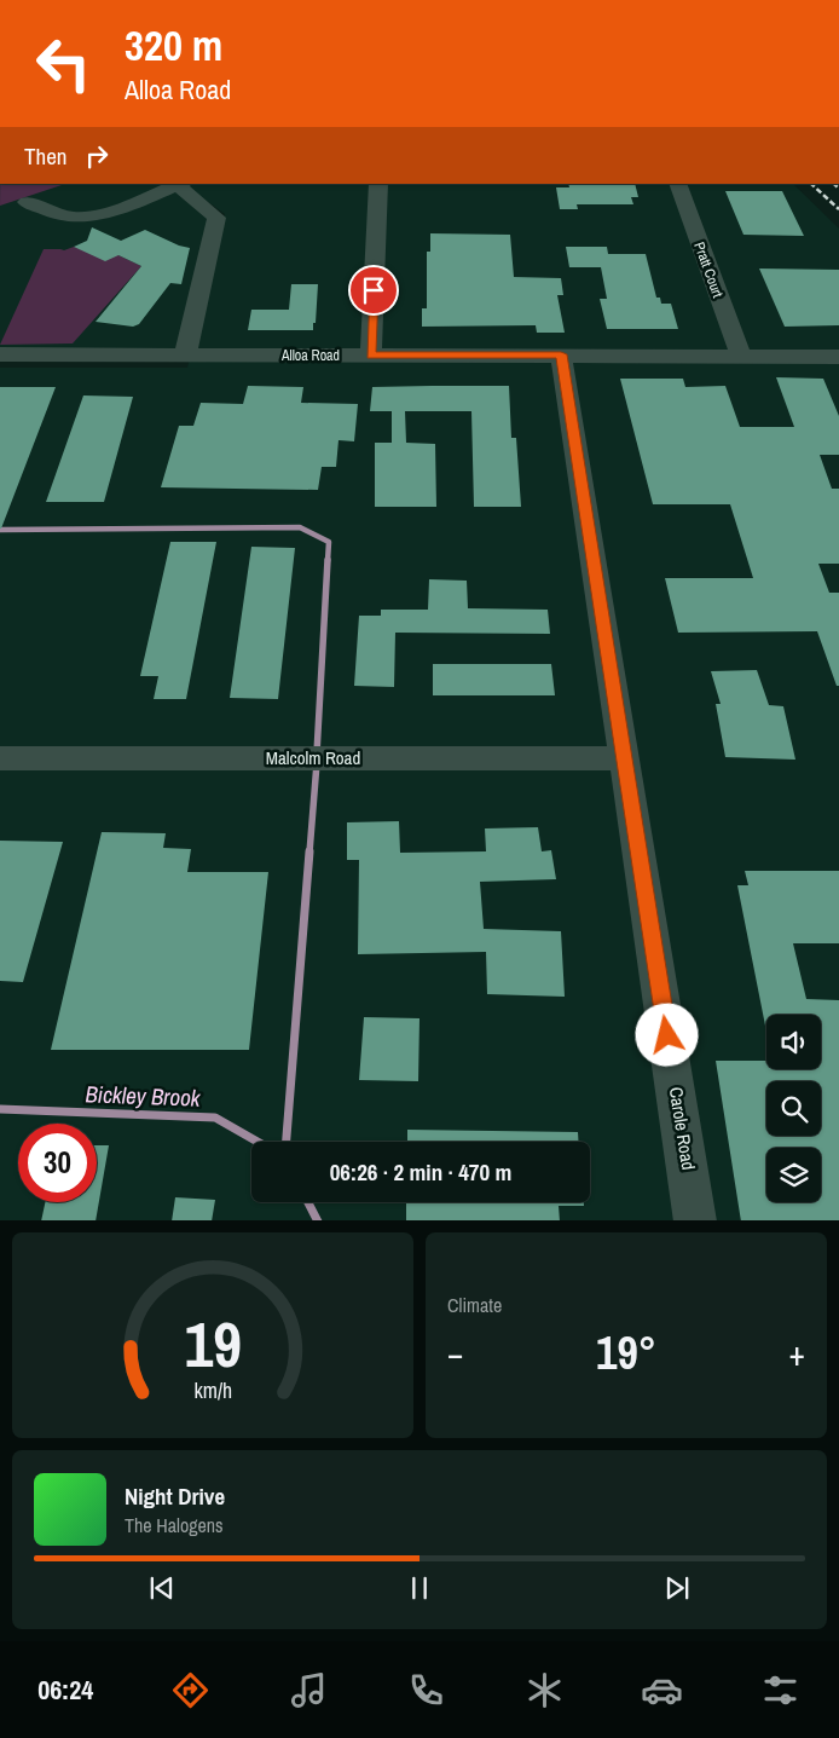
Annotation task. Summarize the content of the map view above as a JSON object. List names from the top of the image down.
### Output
{
  "streets": {
    "street": [
      "Pratt Court",
      "Alloa Road",
      "Malcolm Road",
      "Carole Road"
    ]
  },
  "crossings": [
    ["Pratt Court", "Alloa Road"],
    ["Alloa Road", "Carole Road"],
    ["Malcolm Road", "Carole Road"]
  ],
  "water": ["Bickley Brook"],
  "page": {
    "turn": ["320 m", "Alloa Road"],
    "then": "Then",
    "limit": "30",
    "trip": "06:26 · 2 min · 470 m",
    "tile": "Climate",
    "heat": ["−", "19°", "+"],
    "song": ["Night Drive", "The Halogens"],
    "tabs": "06:24",
    "gauge": ["19", "km/h"]
  }
}
